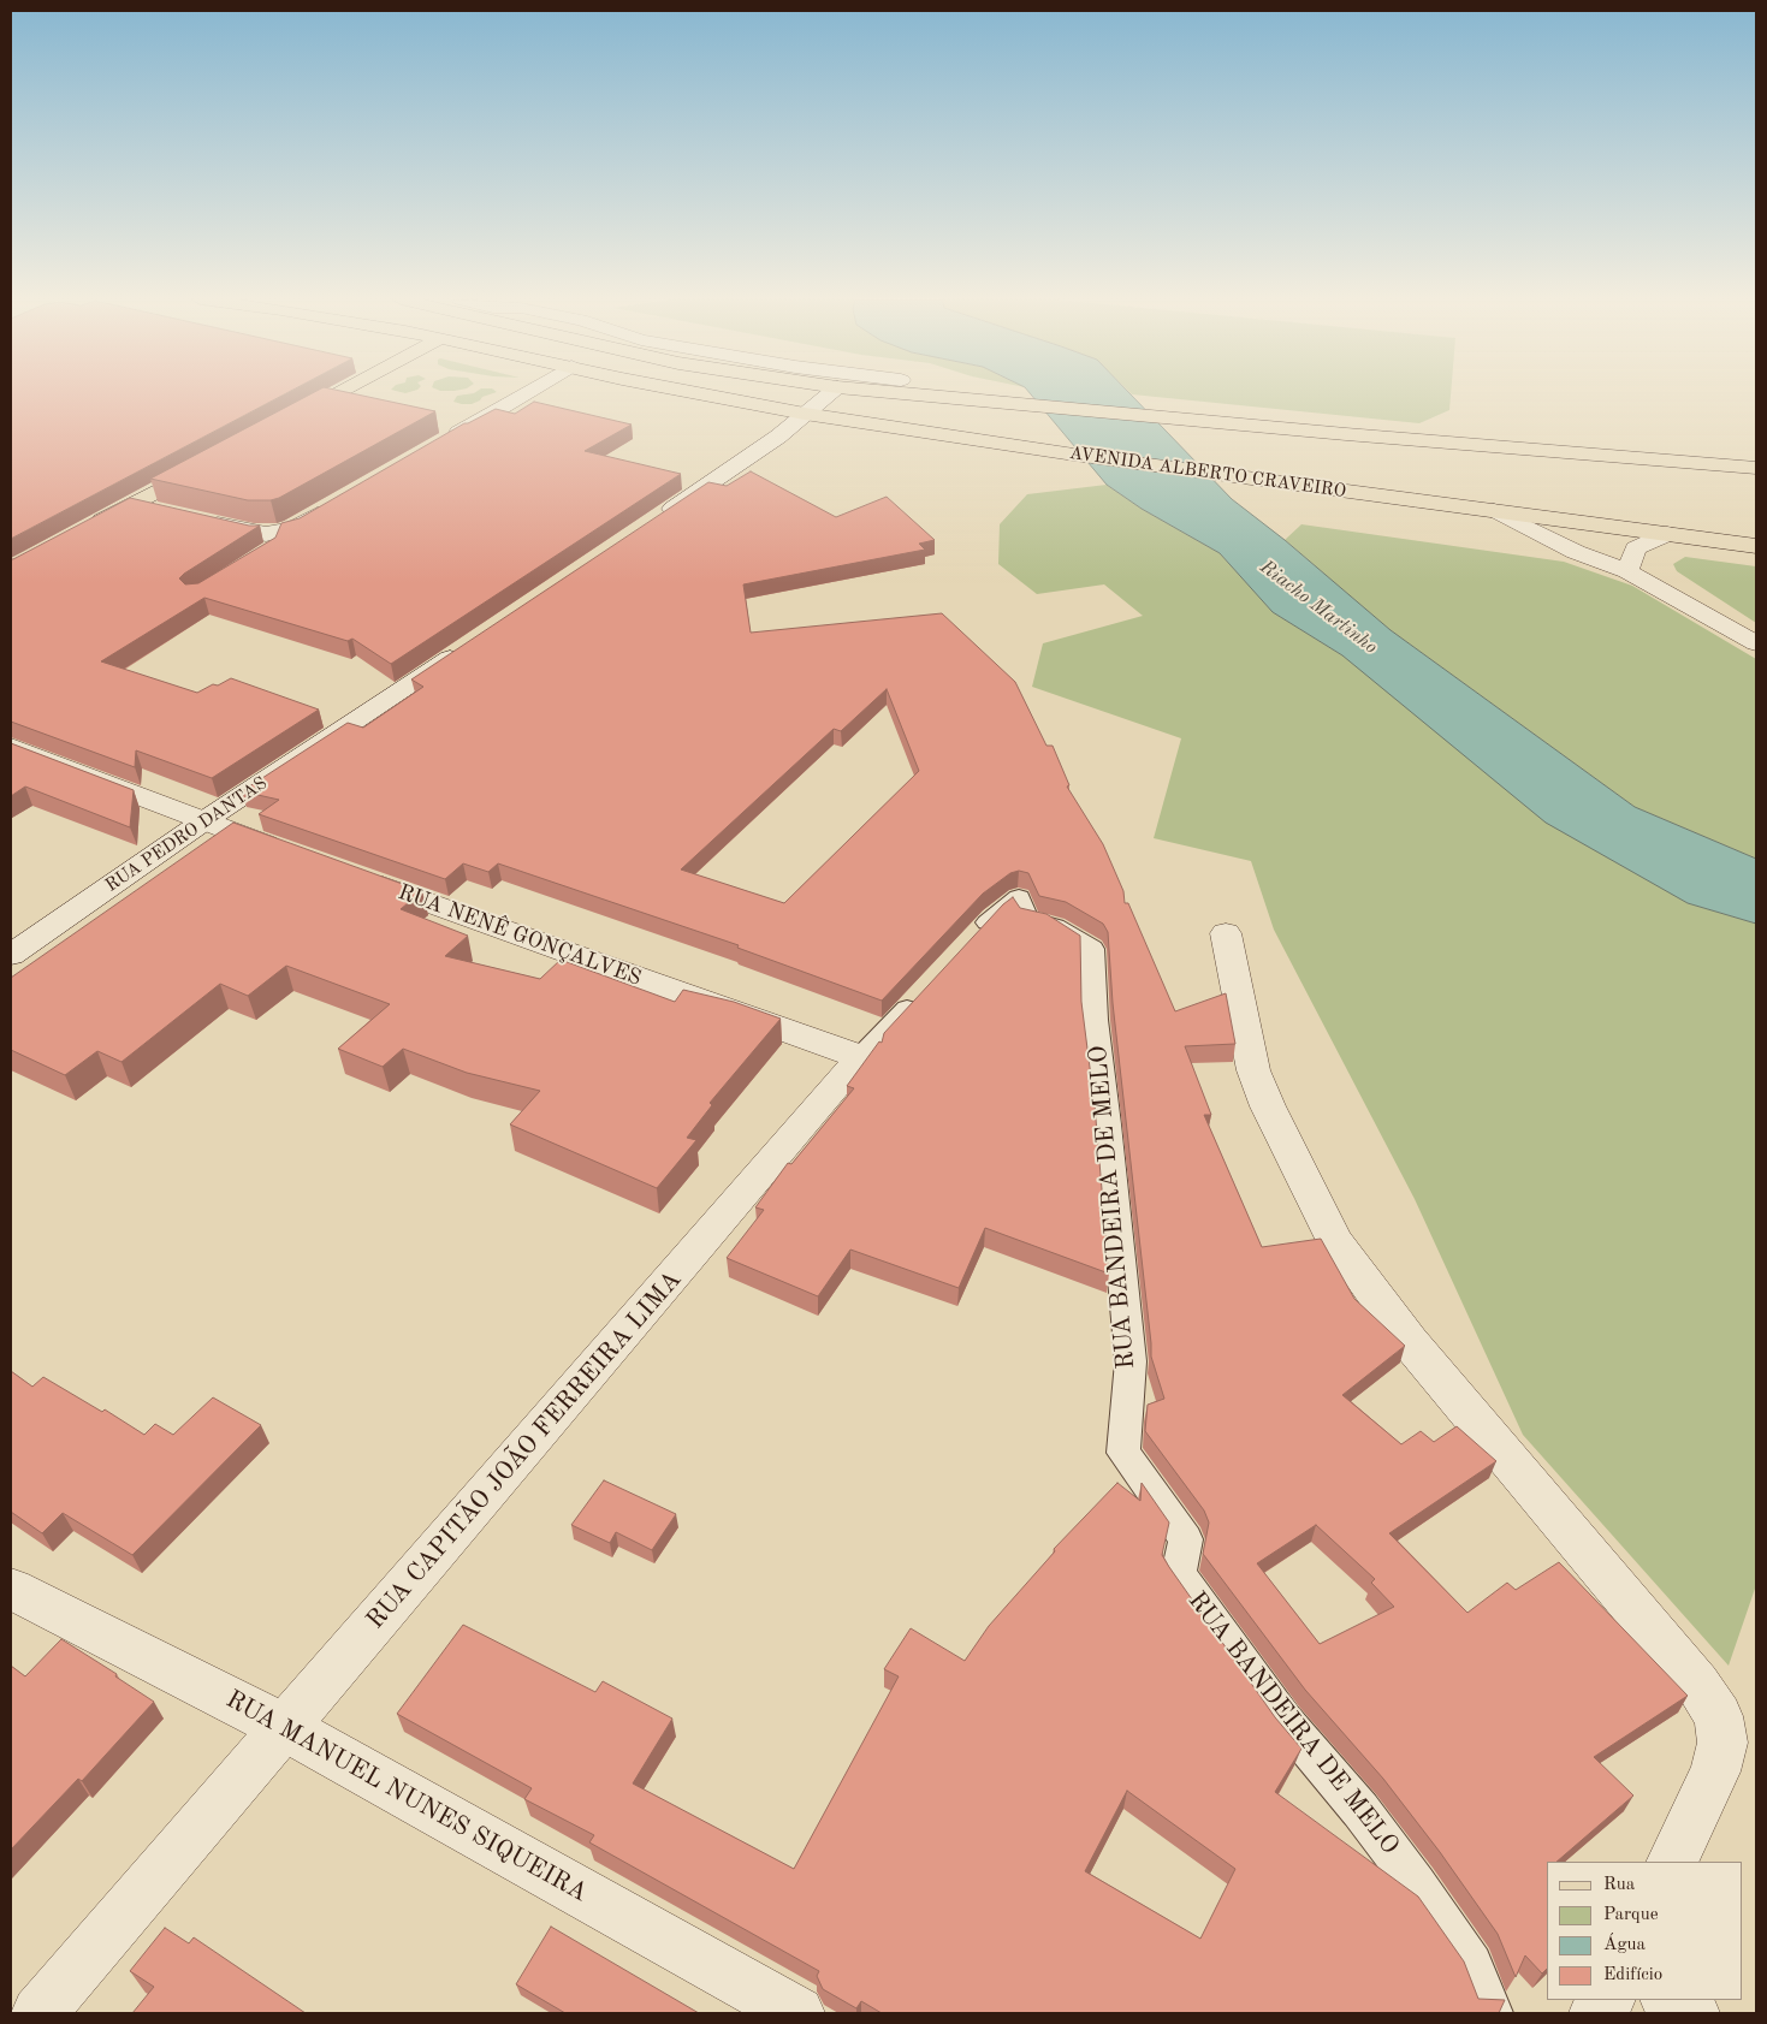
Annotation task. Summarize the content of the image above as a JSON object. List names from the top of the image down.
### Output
{
  "streets": {
    "main road": ["AVENIDA ALBERTO CRAVEIRO"],
    "street": [
      "RUA PEDRO DANTAS",
      "RUA NENÊ GONÇALVES",
      "RUA CAPITÃO JOÃO FERREIRA LIMA",
      "RUA MANUEL NUNES SIQUEIRA"
    ],
    "lane": ["RUA BANDEIRA DE MELO"]
  },
  "crossings": [
    ["RUA NENÊ GONÇALVES", "RUA CAPITÃO JOÃO FERREIRA LIMA"],
    ["RUA CAPITÃO JOÃO FERREIRA LIMA", "RUA MANUEL NUNES SIQUEIRA"]
  ],
  "water": ["Riacho Martinho"],
  "legend": [
    "Rua",
    "Parque",
    "Água",
    "Edifício"
  ]
}
